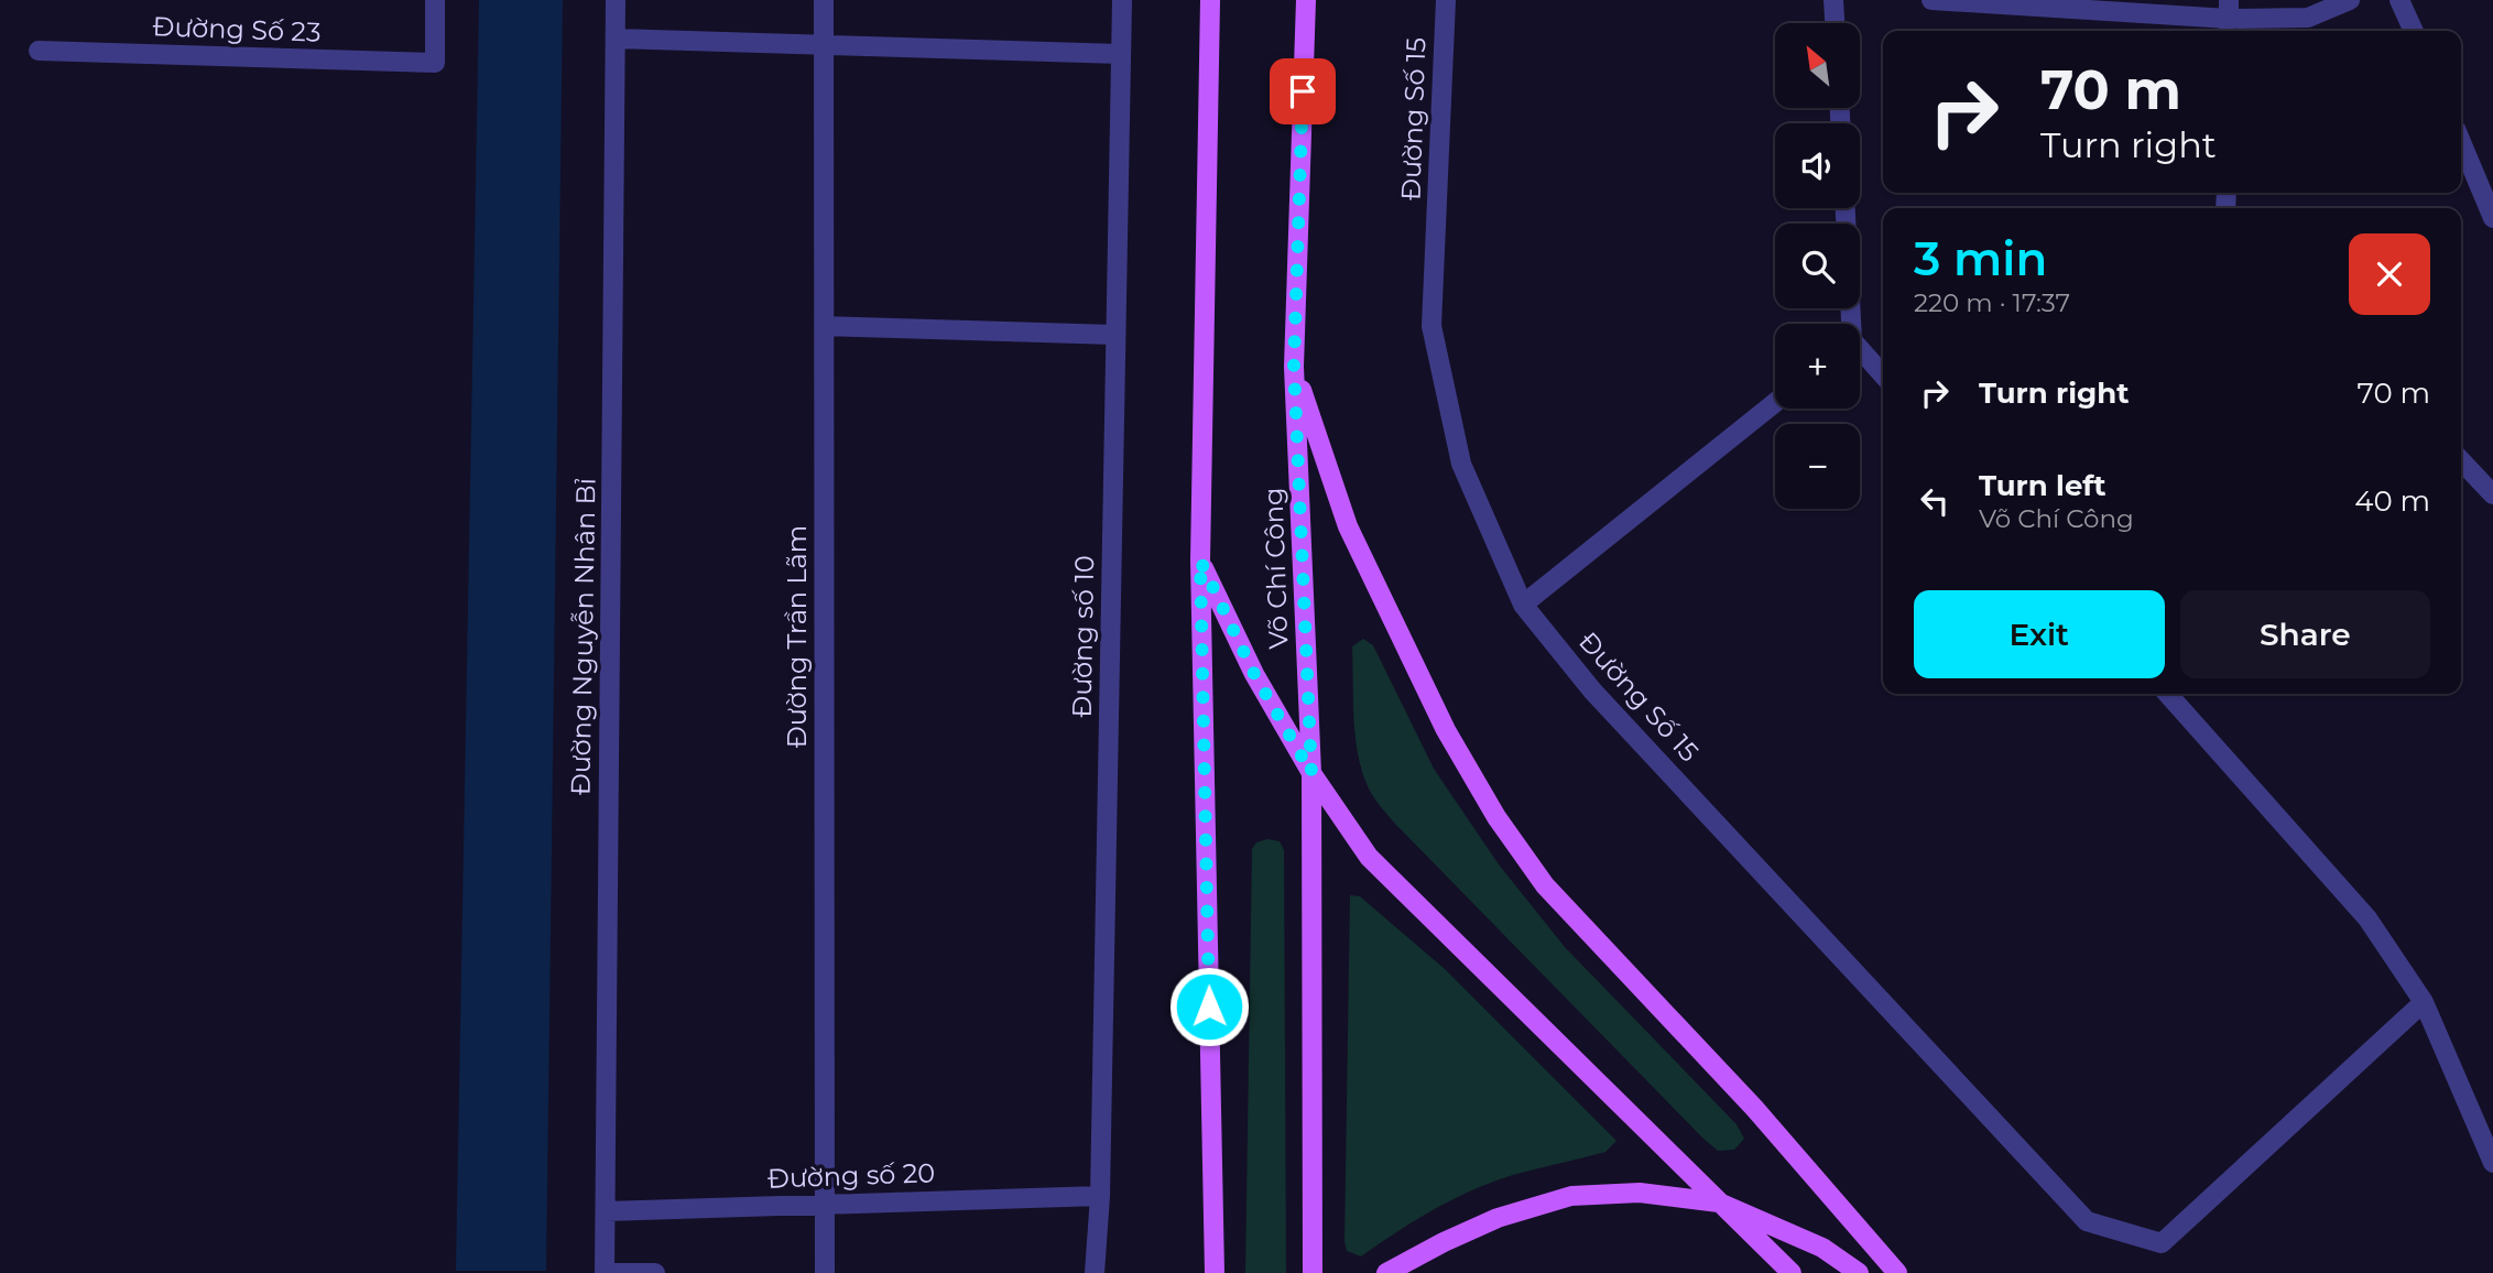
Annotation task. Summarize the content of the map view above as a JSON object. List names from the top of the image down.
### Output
{
  "streets": {
    "main road": ["Võ Chí Công"],
    "street": [
      "Đường Số 23",
      "Đường Số 15",
      "Đường Nguyễn Nhân Bỉ",
      "Đường Trần Lãm",
      "Đường số 10",
      "Đường số 20"
    ]
  },
  "crossings": [
    ["Đường Nguyễn Nhân Bỉ", "Đường số 20"],
    ["Đường Trần Lãm", "Đường số 20"],
    ["Đường số 10", "Đường số 20"]
  ],
  "north": "top left",
  "page": {
    "map_buttons": ["+", "−"],
    "turn": ["70 m", "Turn right"],
    "heading": ["3 min", "220 m · 17:37"],
    "list": [
      {
        "name": "Turn right",
        "value": "70 m"
      },
      {
        "name": "Turn left",
        "note": "Võ Chí Công",
        "value": "40 m"
      }
    ],
    "buttons": ["Exit", "Share"]
  }
}
